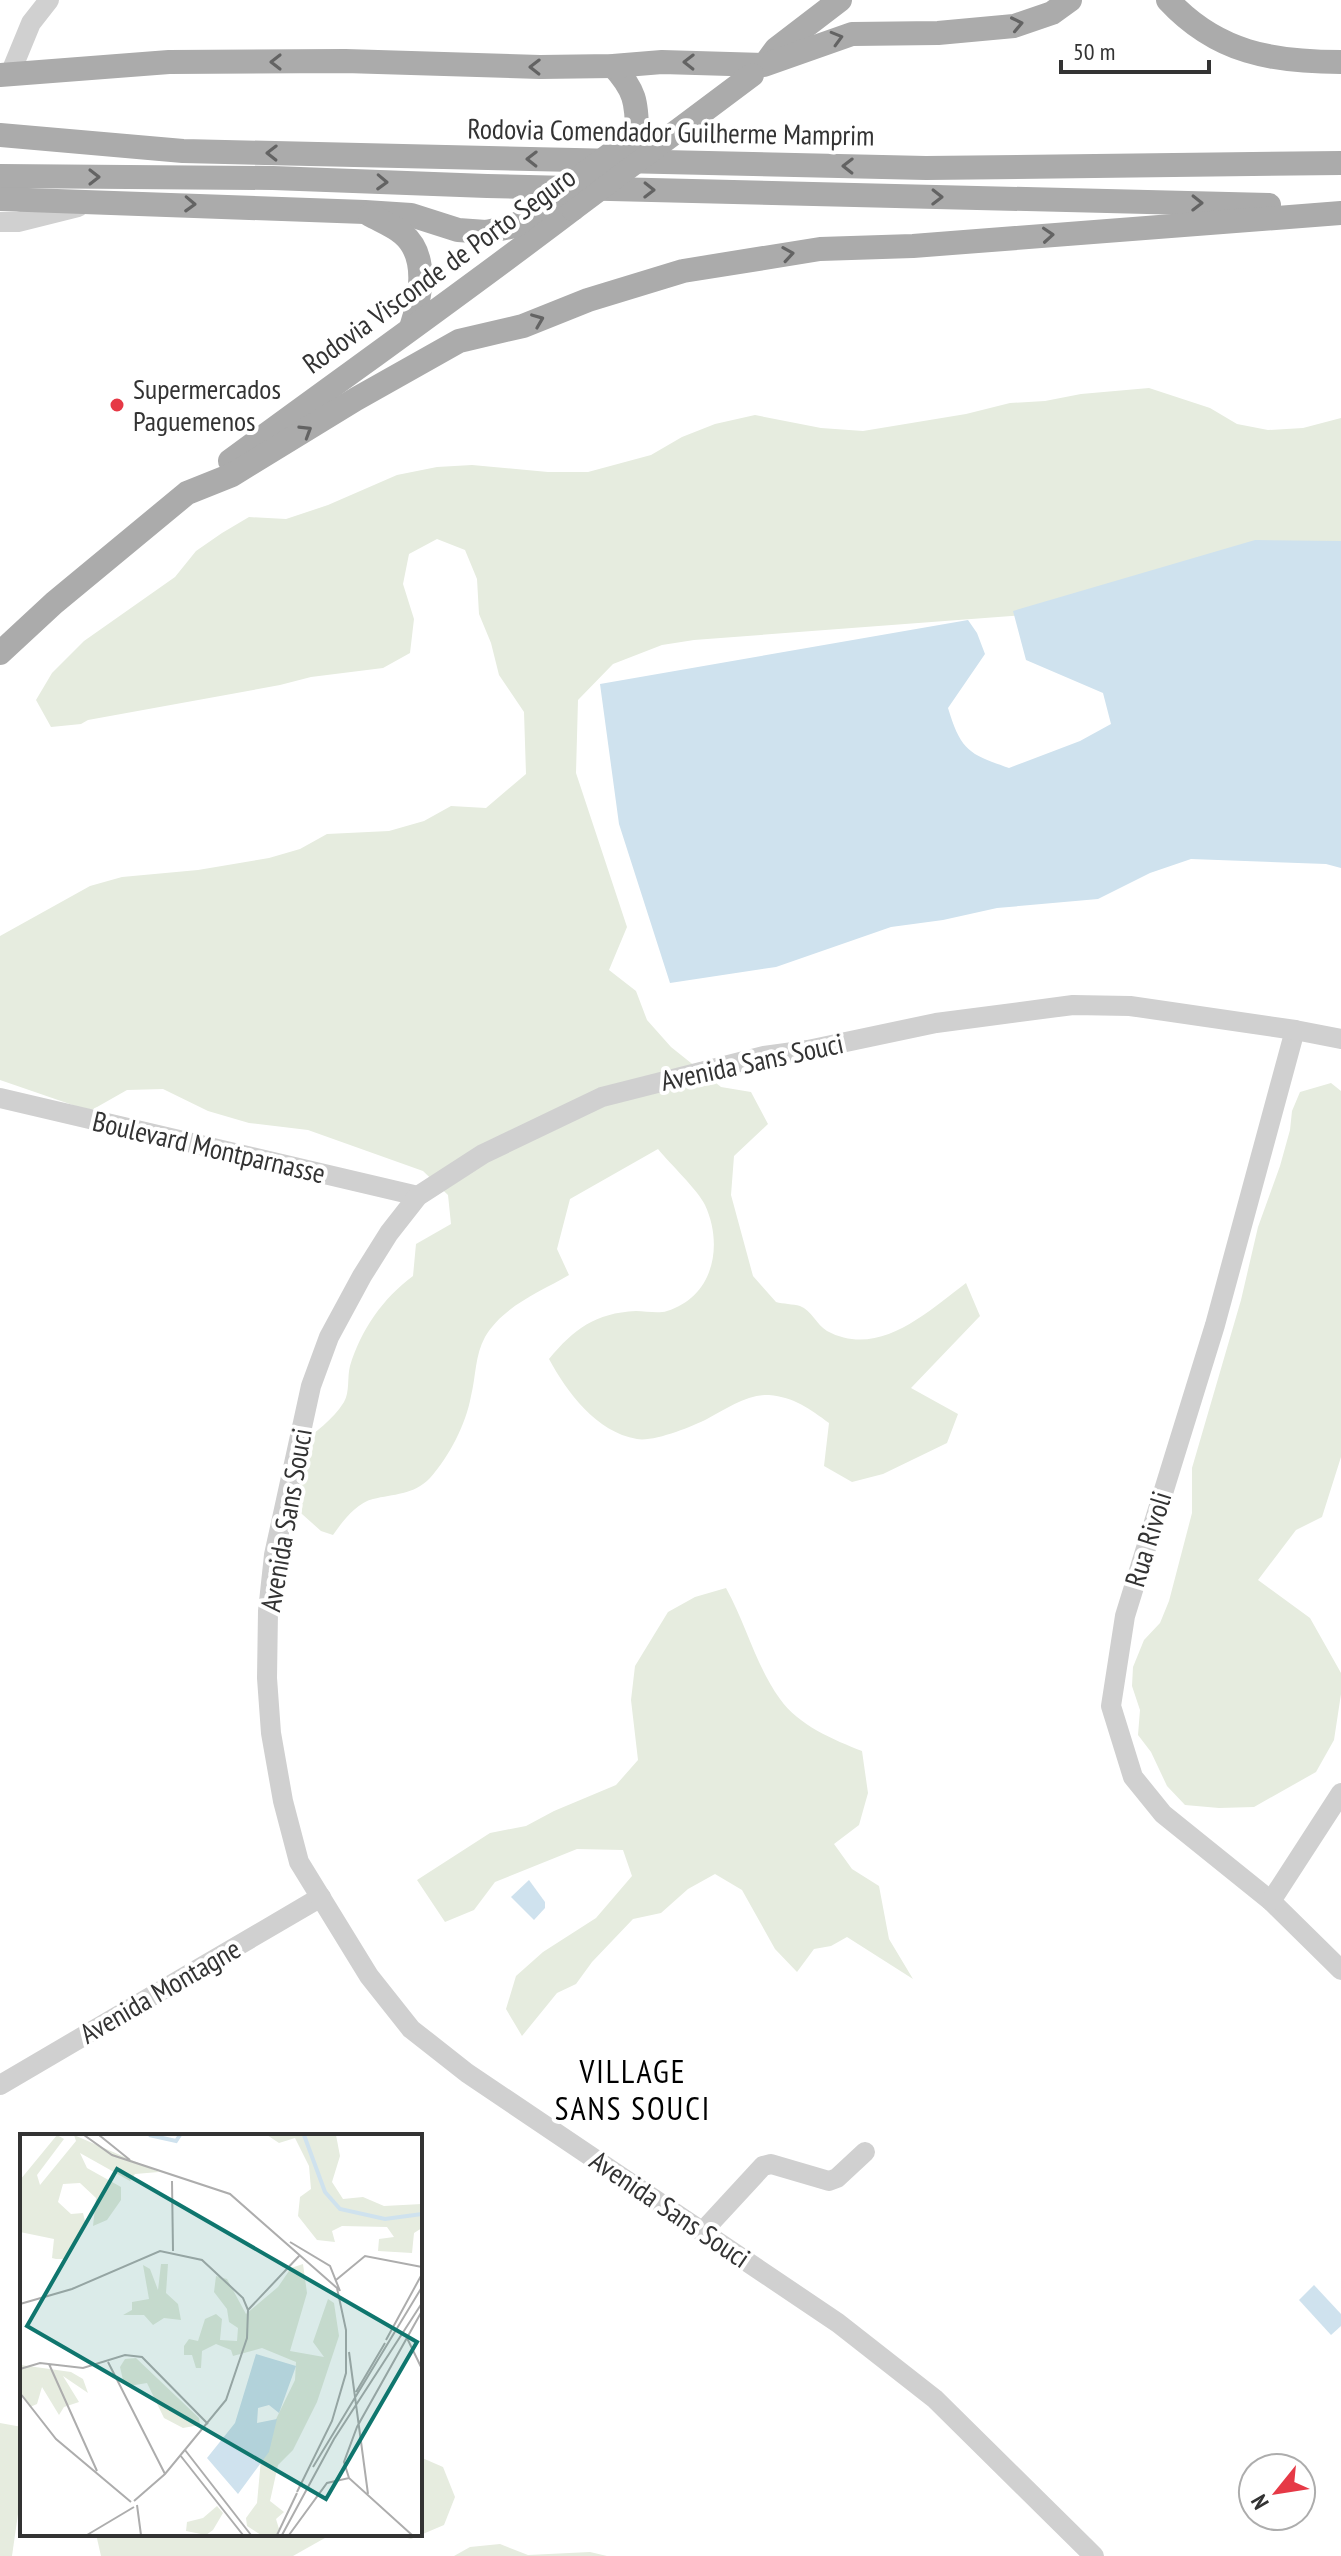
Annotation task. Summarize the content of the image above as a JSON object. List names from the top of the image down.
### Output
{
  "streets": {
    "main road": ["Rodovia Comendador Guilherme Mamprim", "Rodovia Visconde de Porto Seguro"],
    "street": [
      "Avenida Sans Souci",
      "Boulevard Montparnasse",
      "Rua Rivoli",
      "Avenida Montagne"
    ]
  },
  "crossings": [
    ["Avenida Sans Souci", "Boulevard Montparnasse"],
    ["Avenida Sans Souci", "Rua Rivoli"],
    ["Avenida Sans Souci", "Avenida Montagne"]
  ],
  "districts": ["VILLAGE SANS SOUCI"],
  "places": ["Supermercados Paguemenos"],
  "scale_bar": "50 m",
  "north": "bottom left"
}
